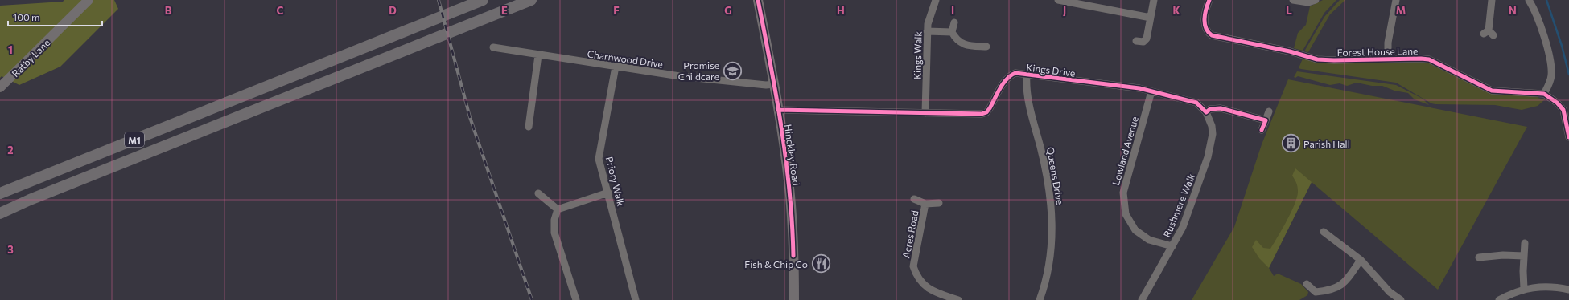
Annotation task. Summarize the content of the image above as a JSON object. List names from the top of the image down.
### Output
{
  "streets": {
    "highway": ["M1"],
    "main road": ["Ratby Lane", "Hinckley Road"],
    "street": [
      "Forest House Lane",
      "Kings Walk",
      "Charnwood Drive",
      "Kings Drive",
      "Lowland Avenue",
      "Queens Drive",
      "Priory Walk",
      "Rushmere Walk",
      "Acres Road"
    ]
  },
  "crossings": [
    ["Kings Walk", "Kings Drive"],
    ["Charnwood Drive", "Hinckley Road"],
    ["Charnwood Drive", "Priory Walk"],
    ["Kings Drive", "Lowland Avenue"],
    ["Kings Drive", "Hinckley Road"],
    ["Kings Drive", "Queens Drive"],
    ["Kings Drive", "Rushmere Walk"],
    ["Lowland Avenue", "Rushmere Walk"]
  ],
  "places": {
    "school or university": ["Promise Childcare"],
    "building": ["Parish Hall"],
    "restaurant": ["Fish & Chip Co"]
  },
  "scale_bar": "100 m",
  "grid": {
    "columns": [
      "B",
      "C",
      "D",
      "E",
      "F",
      "G",
      "H",
      "I",
      "J",
      "K",
      "L",
      "M",
      "N"
    ],
    "rows": ["1", "2", "3"]
  }
}
